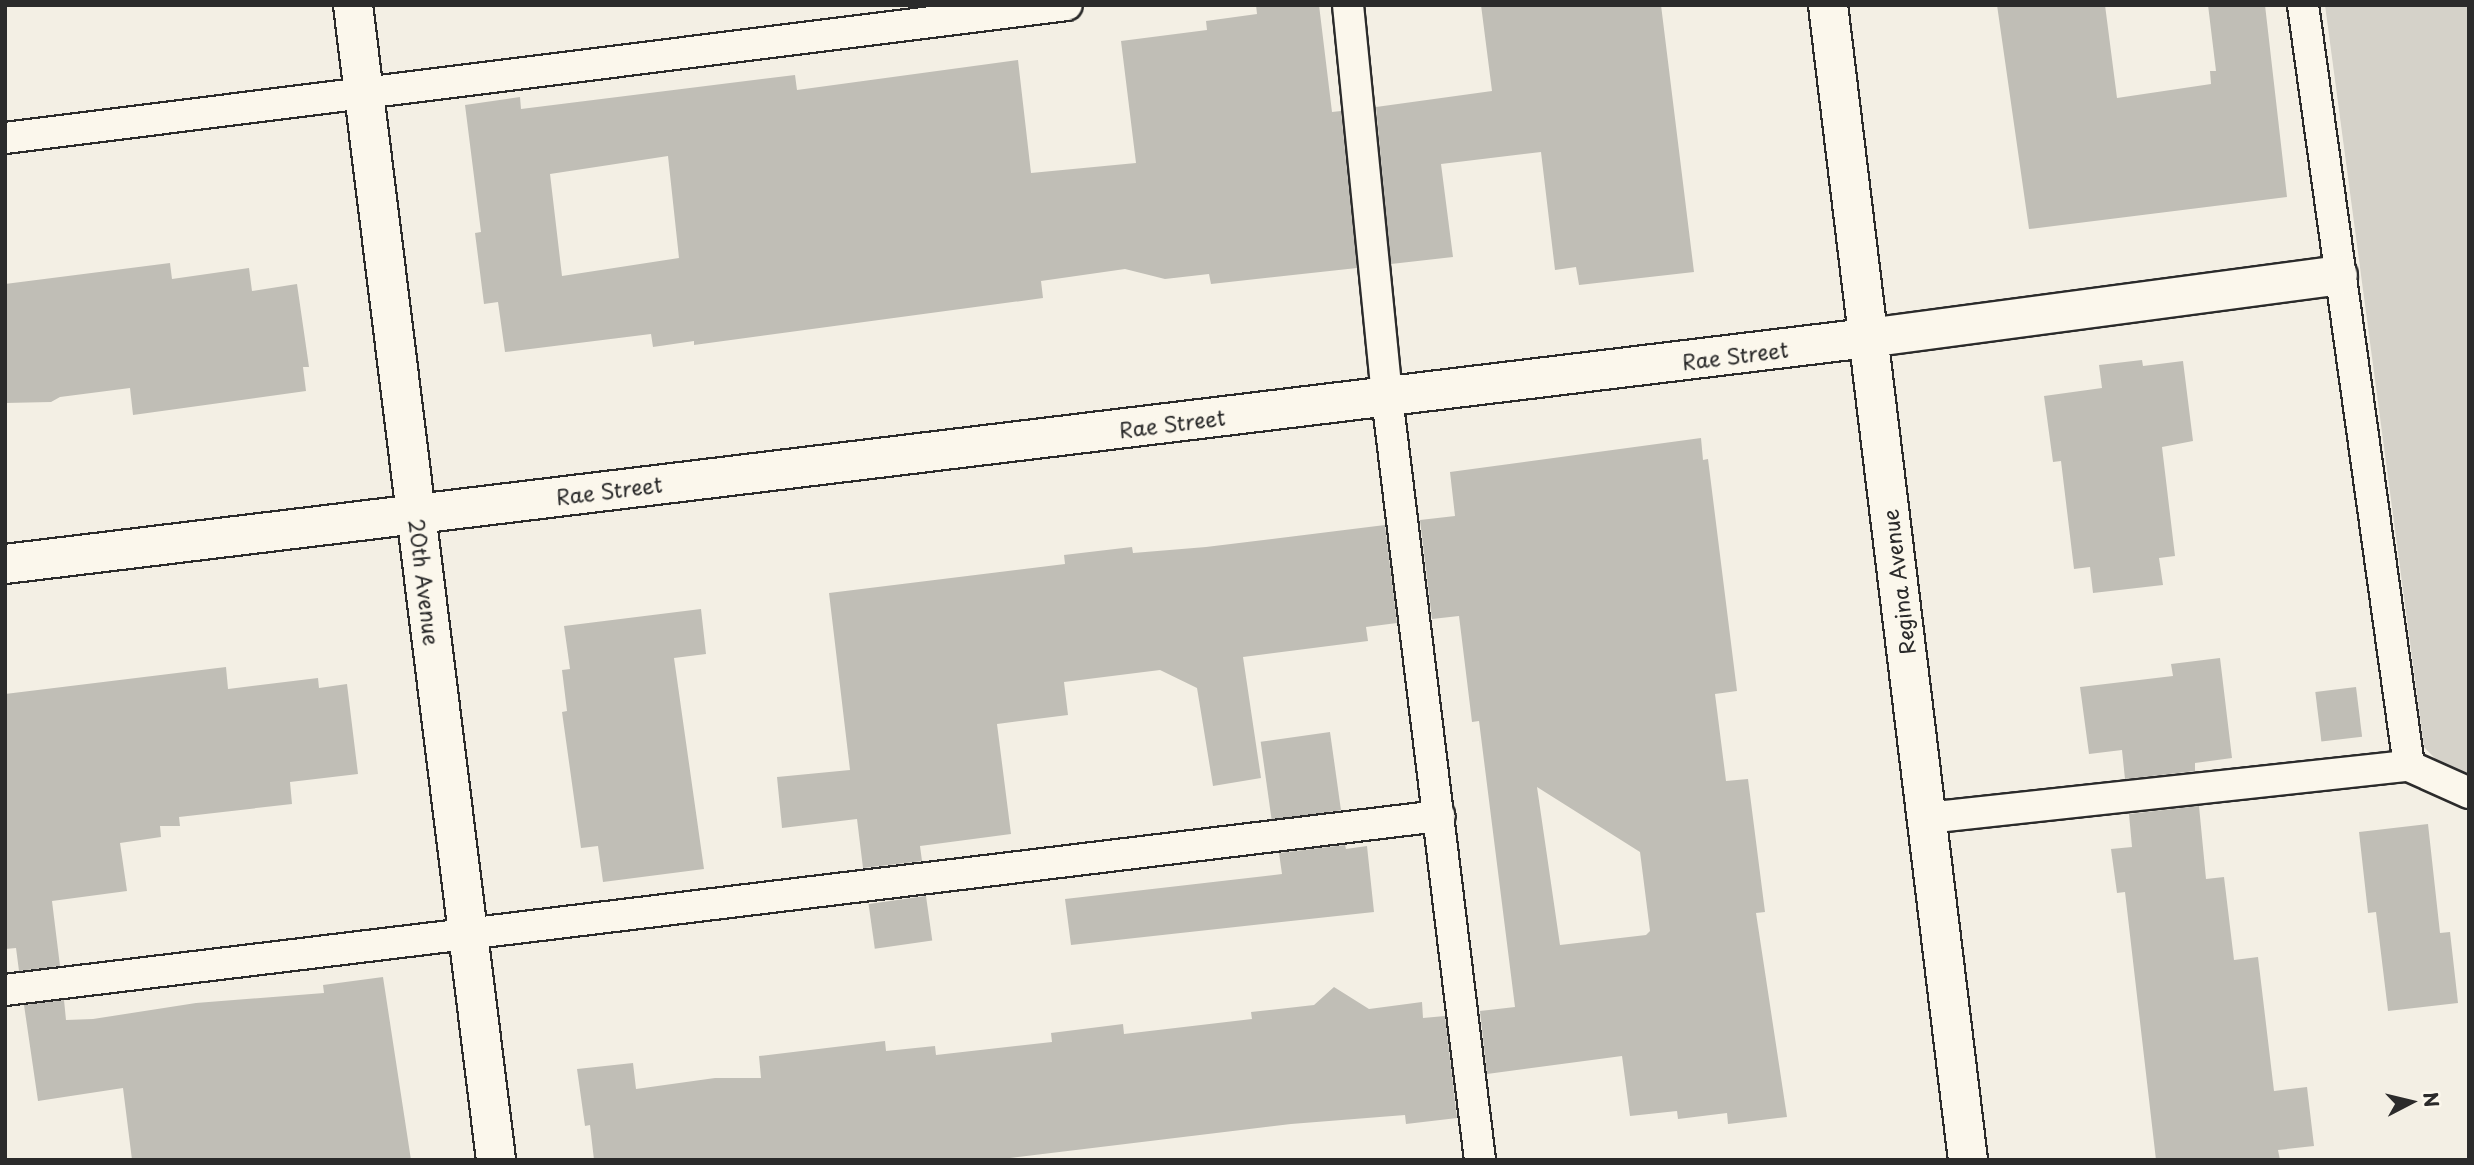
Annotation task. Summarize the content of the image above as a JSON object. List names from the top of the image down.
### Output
{
  "streets": {
    "street": ["Rae Street", "20th Avenue", "Regina Avenue"]
  },
  "crossings": [
    ["Rae Street", "20th Avenue"],
    ["Rae Street", "Regina Avenue"]
  ],
  "north": "right"
}
